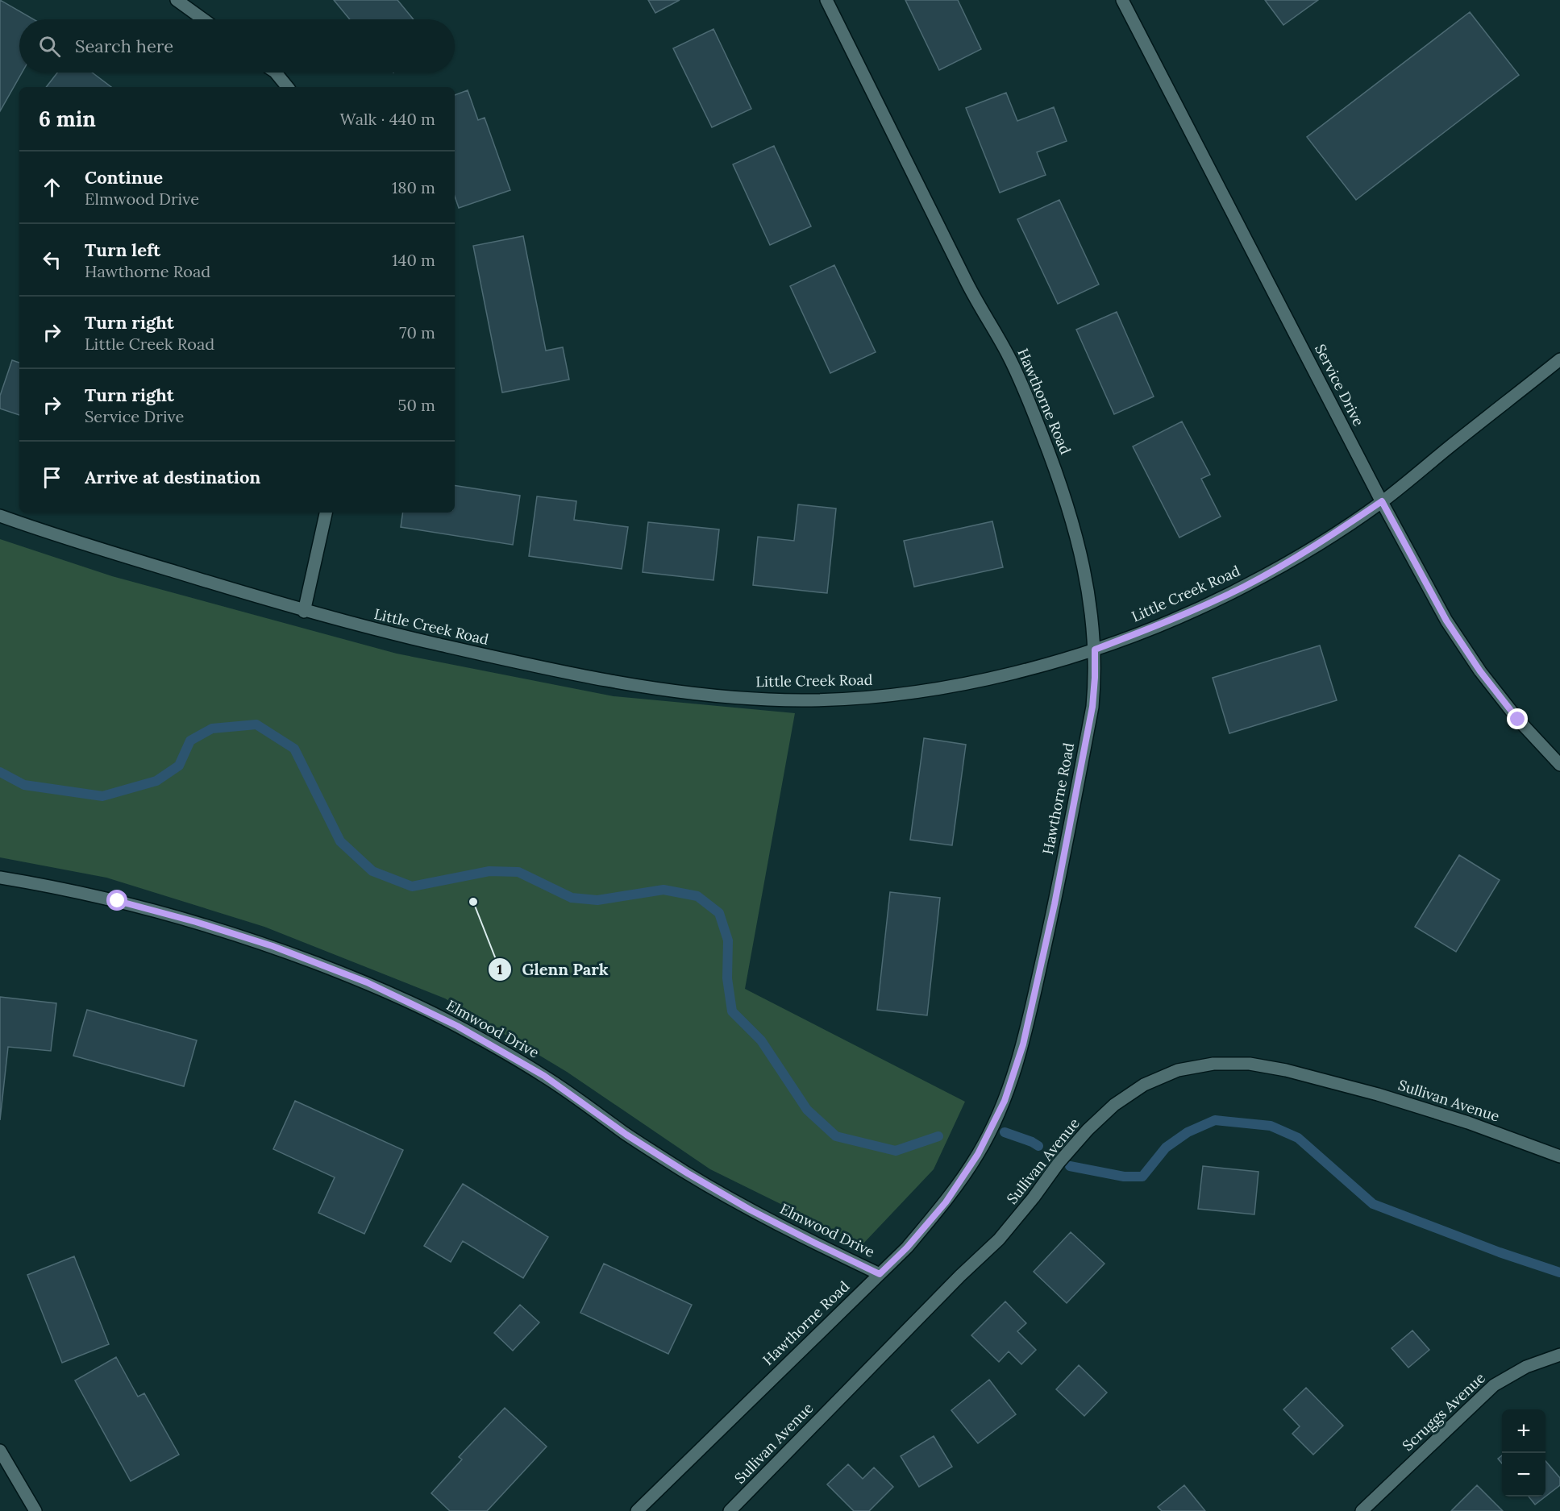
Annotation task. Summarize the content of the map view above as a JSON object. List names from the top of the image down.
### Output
{
  "streets": {
    "street": [
      "Service Drive",
      "Hawthorne Road",
      "Little Creek Road",
      "Elmwood Drive",
      "Sullivan Avenue",
      "Scruggs Avenue"
    ]
  },
  "crossings": [
    ["Service Drive", "Little Creek Road"],
    ["Hawthorne Road", "Little Creek Road"],
    ["Hawthorne Road", "Elmwood Drive"]
  ],
  "places": ["Glenn Park"],
  "page": {
    "search": "Search here",
    "heading": ["6 min", "Walk · 440 m"],
    "list": [
      ["Continue", "Elmwood Drive", "180 m"],
      ["Turn left", "Hawthorne Road", "140 m"],
      ["Turn right", "Little Creek Road", "70 m"],
      ["Turn right", "Service Drive", "50 m"],
      "Arrive at destination"
    ],
    "map_buttons": ["+", "−"]
  }
}
